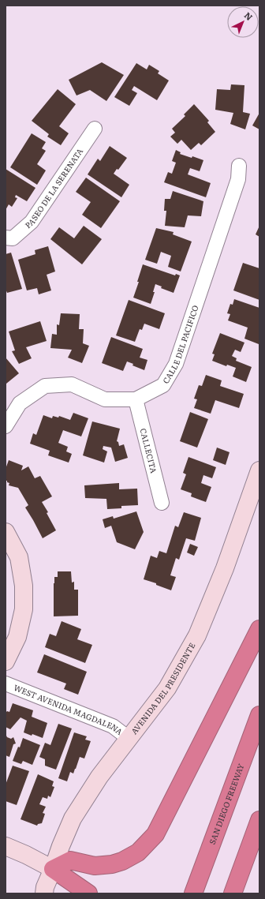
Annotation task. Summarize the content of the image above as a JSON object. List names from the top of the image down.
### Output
{
  "streets": {
    "highway": ["SAN DIEGO FREEWAY"],
    "main road": ["AVENIDA DEL PRESIDENTE"],
    "street": [
      "PASEO DE LA SERENATA",
      "CALLE DEL PACIFICO",
      "CALLECITA",
      "WEST AVENIDA MAGDALENA"
    ]
  },
  "crossings": [
    ["CALLE DEL PACIFICO", "CALLECITA"],
    ["AVENIDA DEL PRESIDENTE", "WEST AVENIDA MAGDALENA"]
  ],
  "north": "top right"
}
